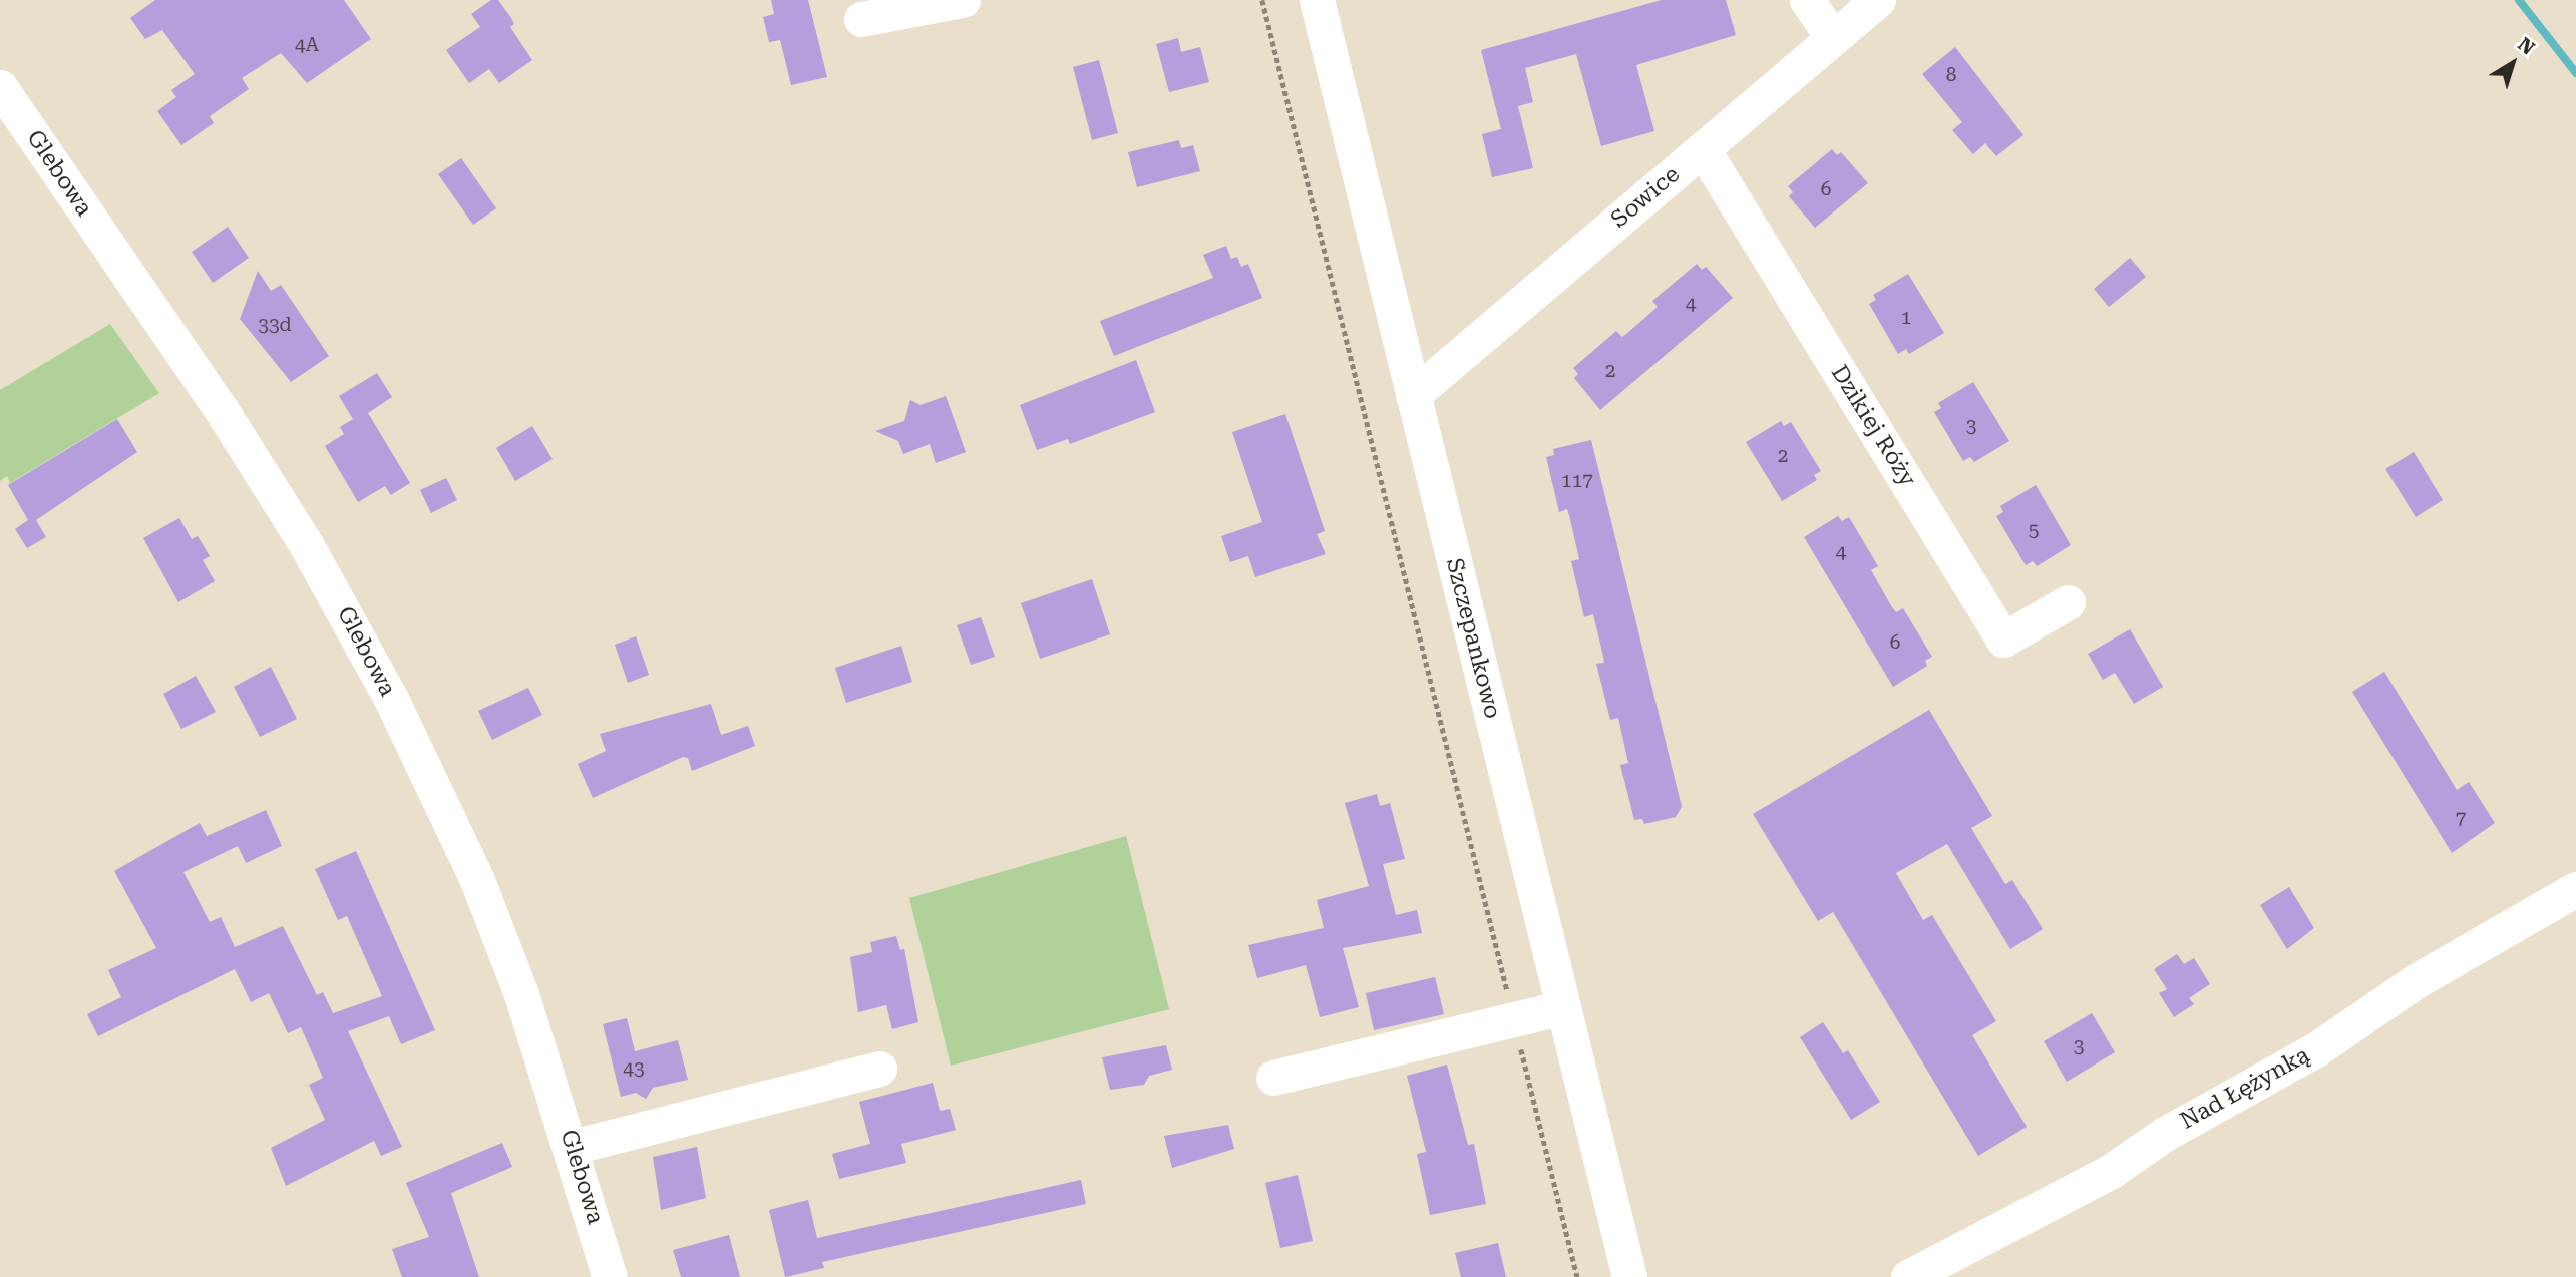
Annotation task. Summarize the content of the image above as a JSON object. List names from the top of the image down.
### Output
{
  "streets": {
    "street": [
      "Glebowa",
      "Sowice",
      "Dzikiej Róży",
      "Szczepankowo",
      "Nad Łężynką"
    ]
  },
  "crossings": [
    ["Sowice", "Dzikiej Róży"],
    ["Sowice", "Szczepankowo"]
  ],
  "house_numbers": [
    "4A",
    "8",
    "6",
    "4",
    "1",
    "33d",
    "2",
    "3",
    "2",
    "117",
    "5",
    "4",
    "6",
    "7",
    "3",
    "43"
  ],
  "north": "top right"
}
